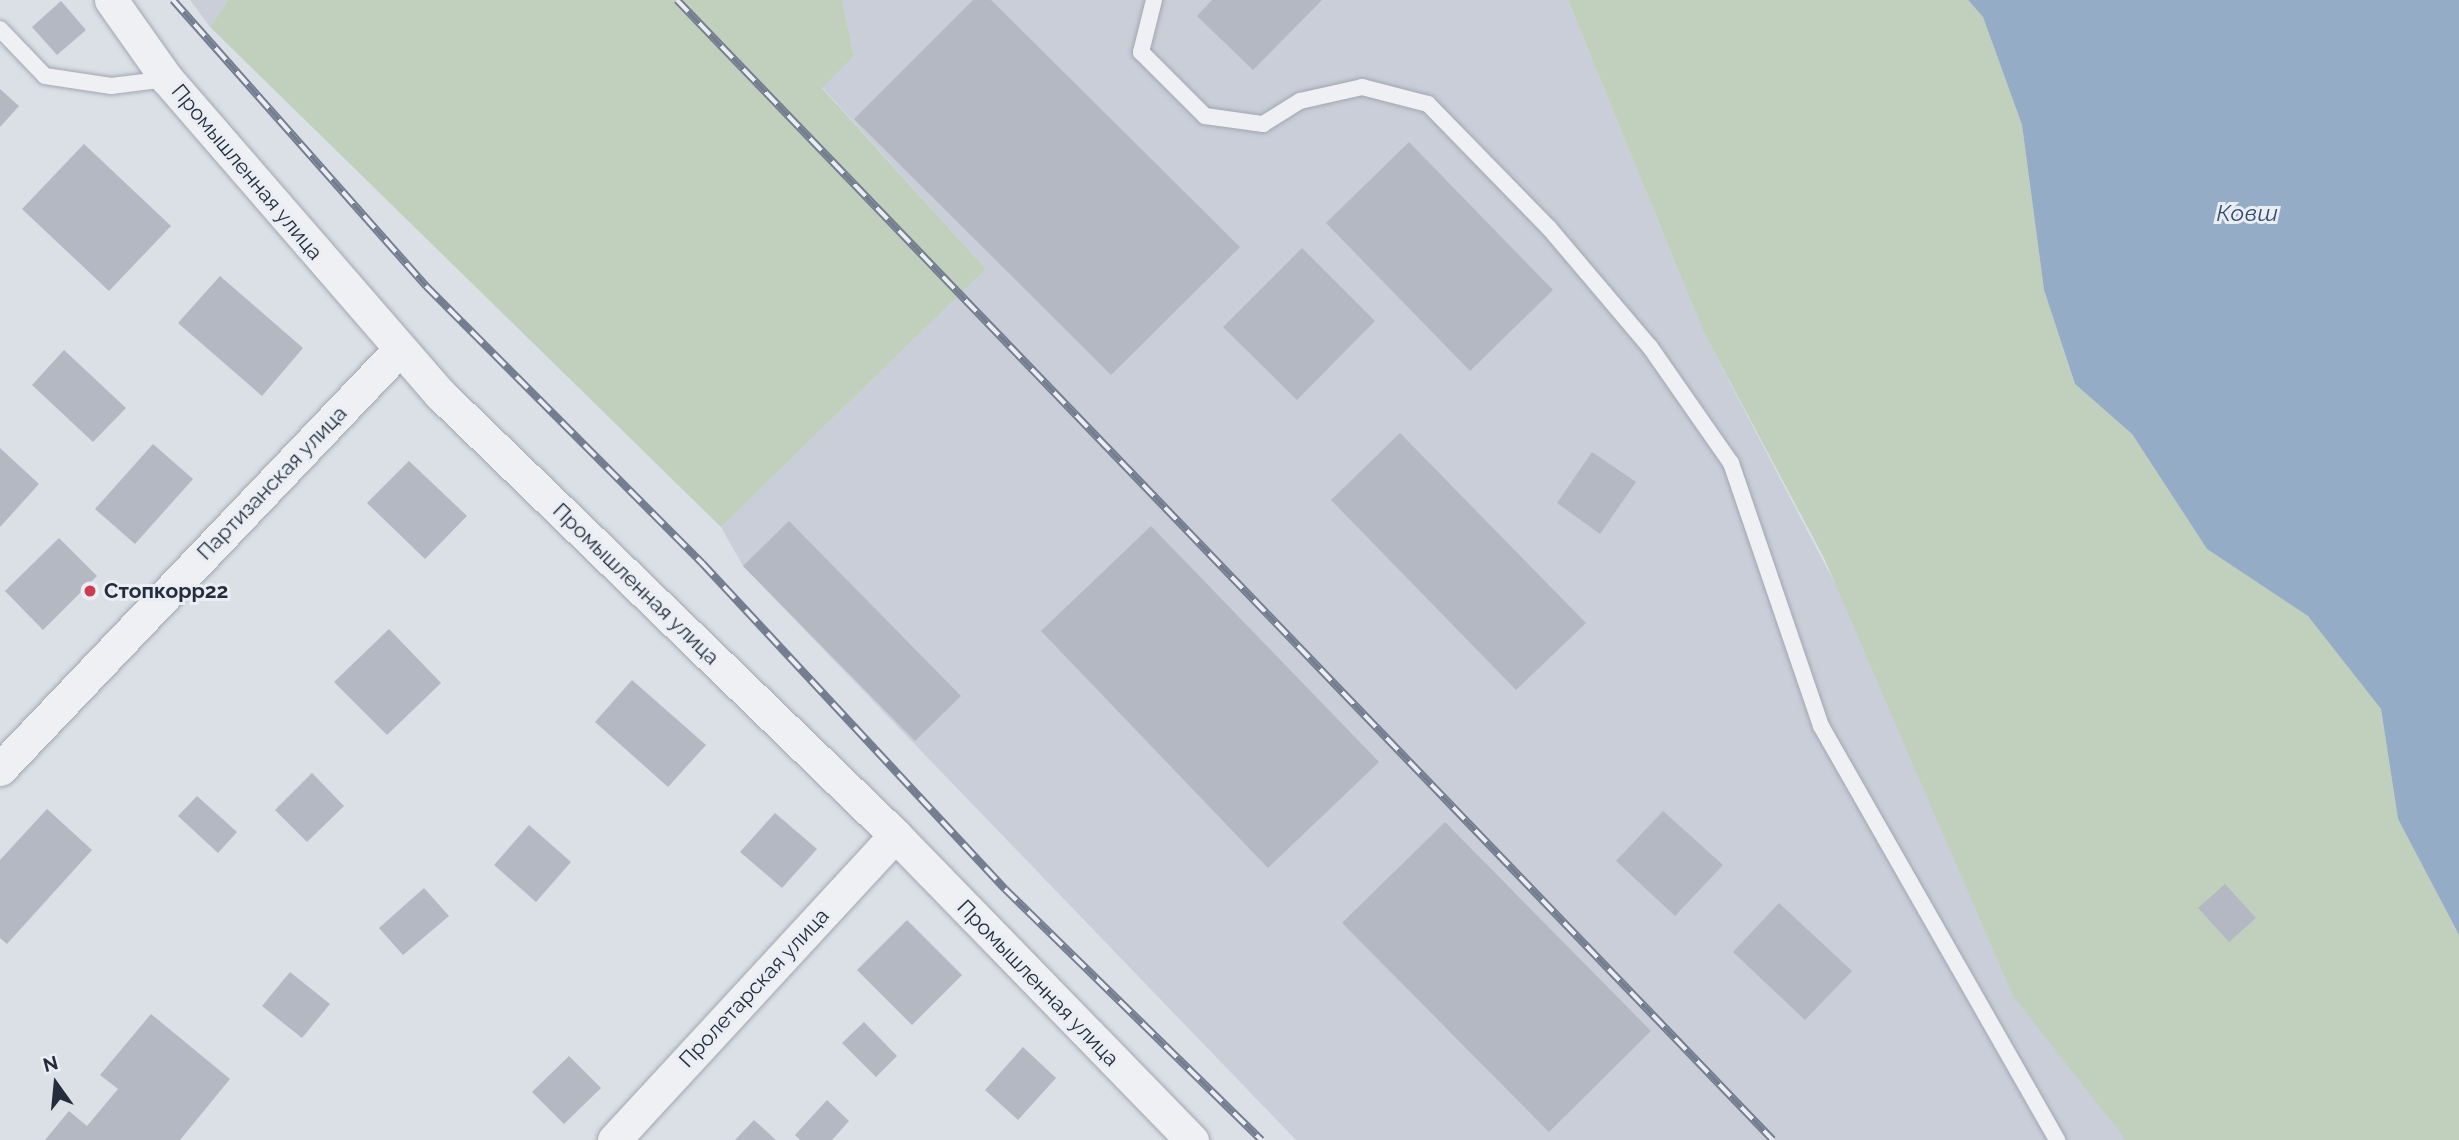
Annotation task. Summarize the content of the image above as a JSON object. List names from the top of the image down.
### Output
{
  "streets": {
    "street": ["Промышленная улица", "Партизанская улица", "Пролетарская улица"]
  },
  "crossings": [
    ["Промышленная улица", "Партизанская улица"],
    ["Промышленная улица", "Пролетарская улица"]
  ],
  "water": ["Ковш"],
  "places": ["Стопкорр22"],
  "north": "top"
}
